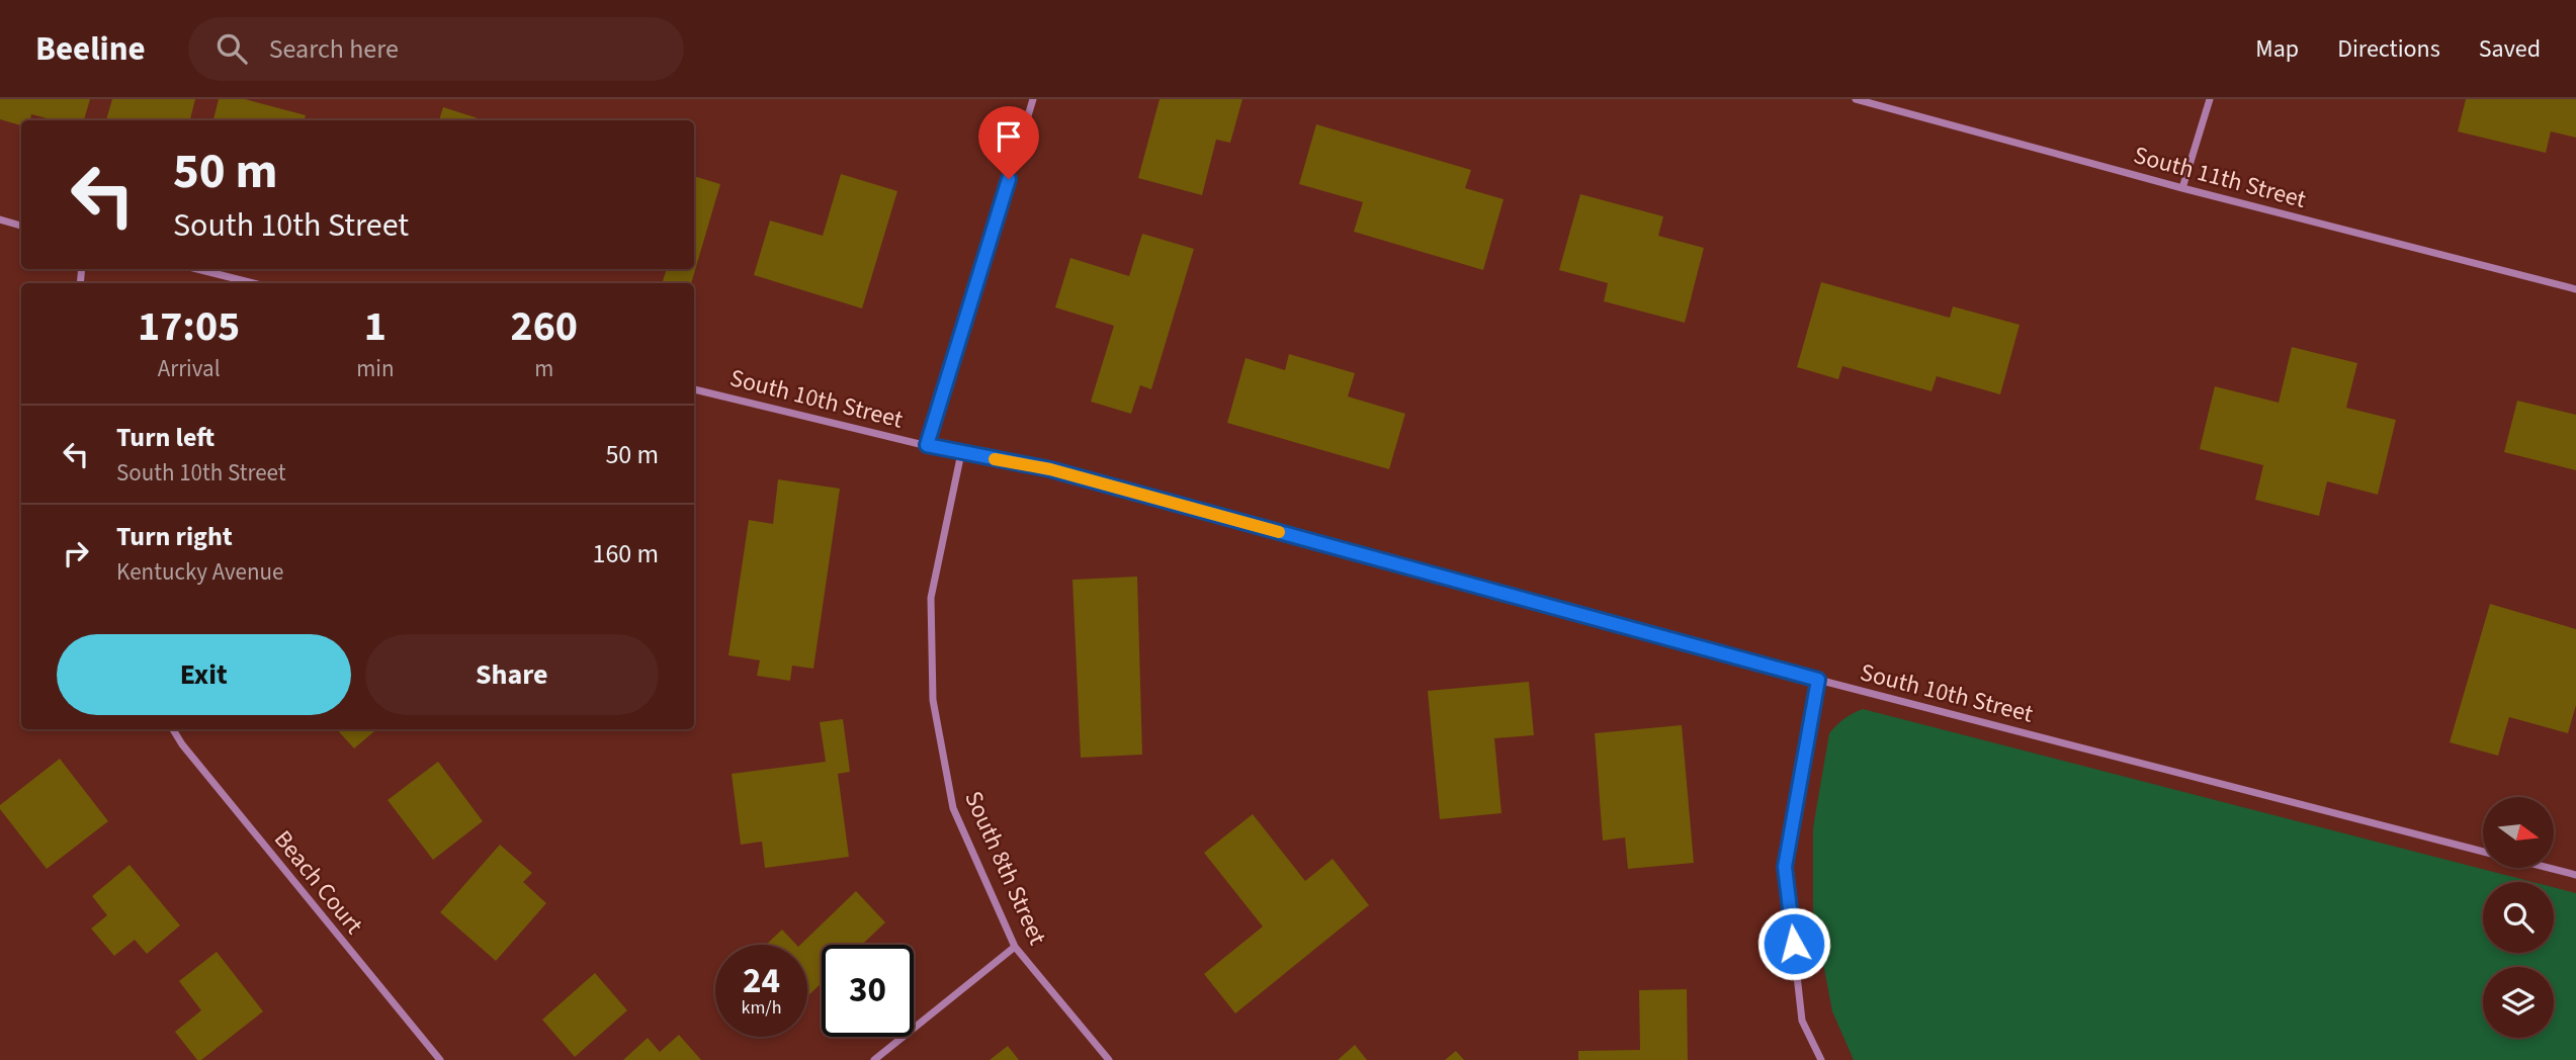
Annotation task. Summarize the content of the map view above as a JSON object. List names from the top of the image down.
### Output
{
  "streets": {
    "street": [
      "South 11th Street",
      "South 10th Street",
      "South 8th Street",
      "Beach Court"
    ]
  },
  "crossings": [
    ["South 10th Street", "South 8th Street"]
  ],
  "north": "right",
  "page": {
    "header": "Beeline",
    "search": "Search here",
    "nav": ["Map", "Directions", "Saved"],
    "turn": ["50 m", "South 10th Street"],
    "eta": [
      "17:05",
      "Arrival",
      "1",
      "min",
      "260",
      "m"
    ],
    "list": [
      {
        "name": "Turn left",
        "note": "South 10th Street",
        "value": "50 m"
      },
      {
        "name": "Turn right",
        "note": "Kentucky Avenue",
        "value": "160 m"
      }
    ],
    "buttons": ["Exit", "Share"],
    "speed": "24 km/h",
    "limit": "30"
  }
}
